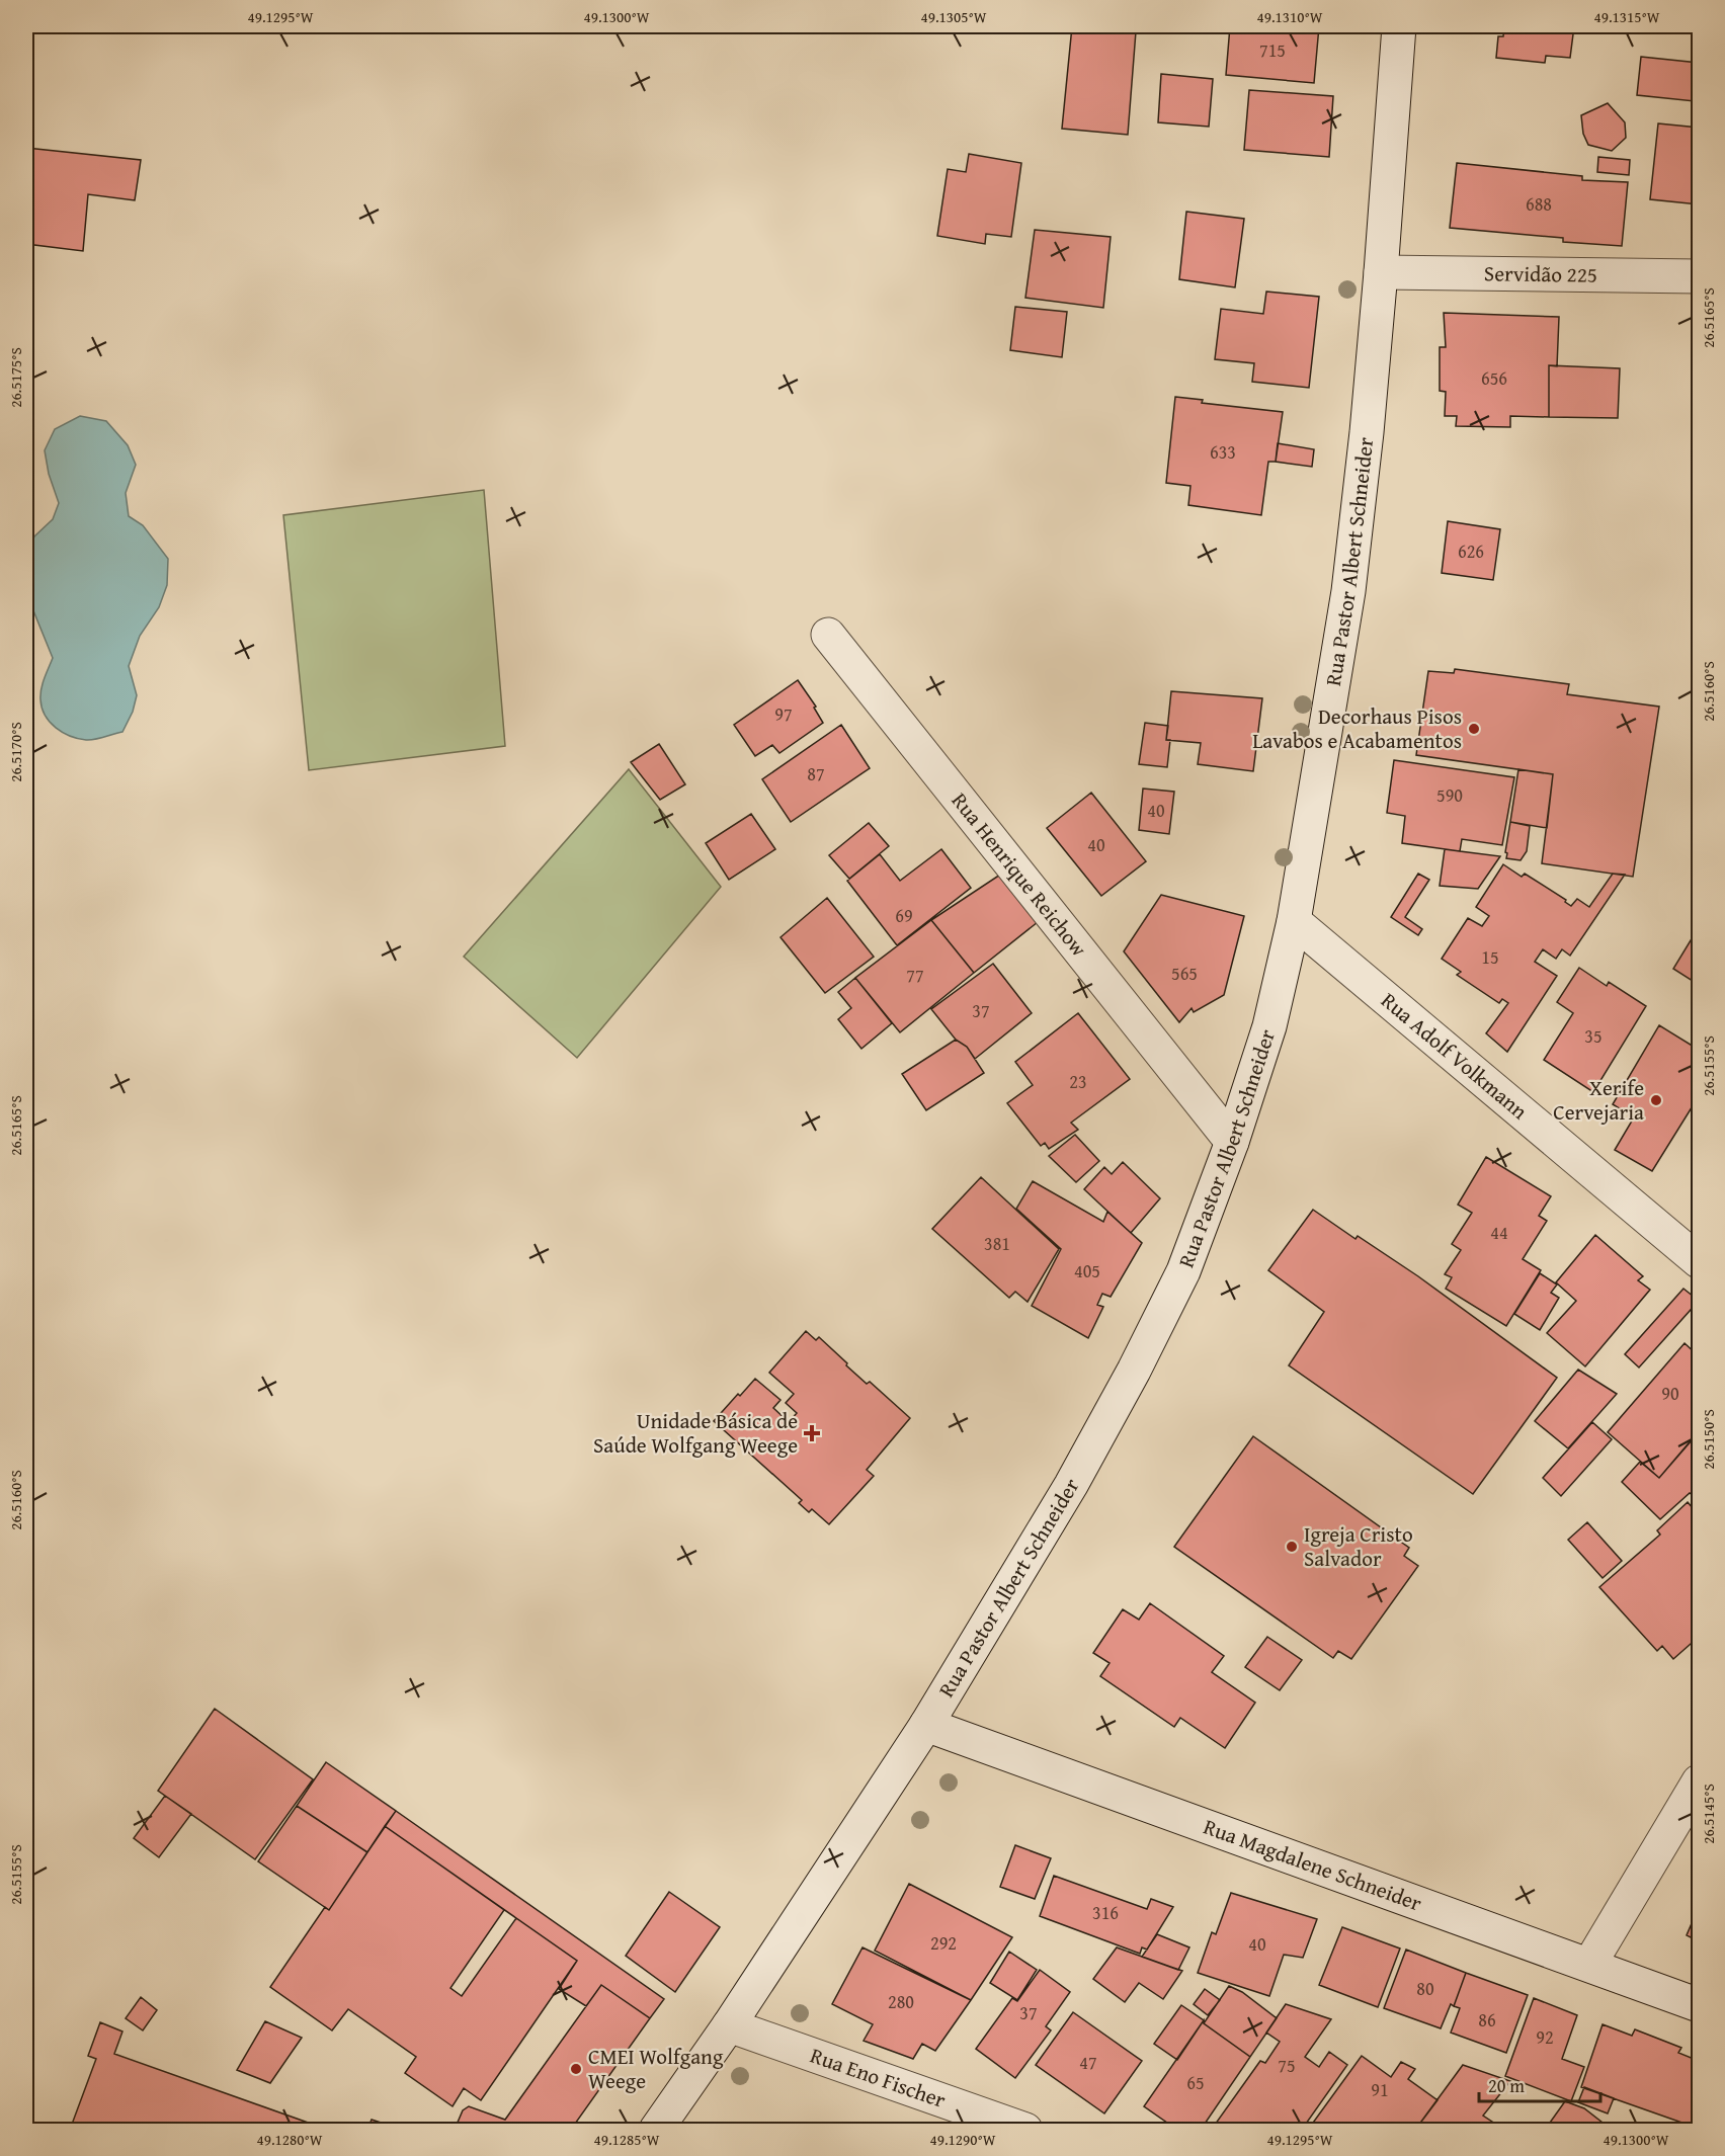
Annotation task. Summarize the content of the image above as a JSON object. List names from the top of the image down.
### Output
{
  "streets": {
    "main road": [
      "Servidão 225",
      "Rua Pastor Albert Schneider",
      "Rua Henrique Reichow",
      "Rua Adolf Volkmann",
      "Rua Magdalene Schneider",
      "Rua Eno Fischer"
    ]
  },
  "crossings": [
    ["Servidão 225", "Rua Pastor Albert Schneider"],
    ["Rua Pastor Albert Schneider", "Rua Henrique Reichow"],
    ["Rua Pastor Albert Schneider", "Rua Adolf Volkmann"],
    ["Rua Pastor Albert Schneider", "Rua Magdalene Schneider"],
    ["Rua Pastor Albert Schneider", "Rua Eno Fischer"]
  ],
  "places": {
    "other": [
      "Decorhaus Pisos Lavabos e Acabamentos",
      "Xerife Cervejaria",
      "Igreja Cristo Salvador",
      "CMEI Wolfgang Weege"
    ],
    "health": ["Unidade Básica de Saúde Wolfgang Weege"]
  },
  "house_numbers": [
    "715",
    "688",
    "656",
    "633",
    "626",
    "97",
    "87",
    "590",
    "40",
    "40",
    "69",
    "15",
    "565",
    "77",
    "37",
    "35",
    "23",
    "44",
    "381",
    "405",
    "90",
    "316",
    "292",
    "40",
    "80",
    "280",
    "37",
    "86",
    "92",
    "47",
    "75",
    "65",
    "91"
  ],
  "scale_bar": "20 m",
  "coordinates": [
    "49.1295°W",
    "49.1300°W",
    "49.1305°W",
    "49.1310°W",
    "49.1315°W",
    "26.5165°S",
    "26.5175°S",
    "26.5160°S",
    "26.5170°S",
    "26.5155°S",
    "26.5150°S",
    "26.5145°S",
    "49.1280°W",
    "49.1285°W",
    "49.1290°W"
  ]
}
